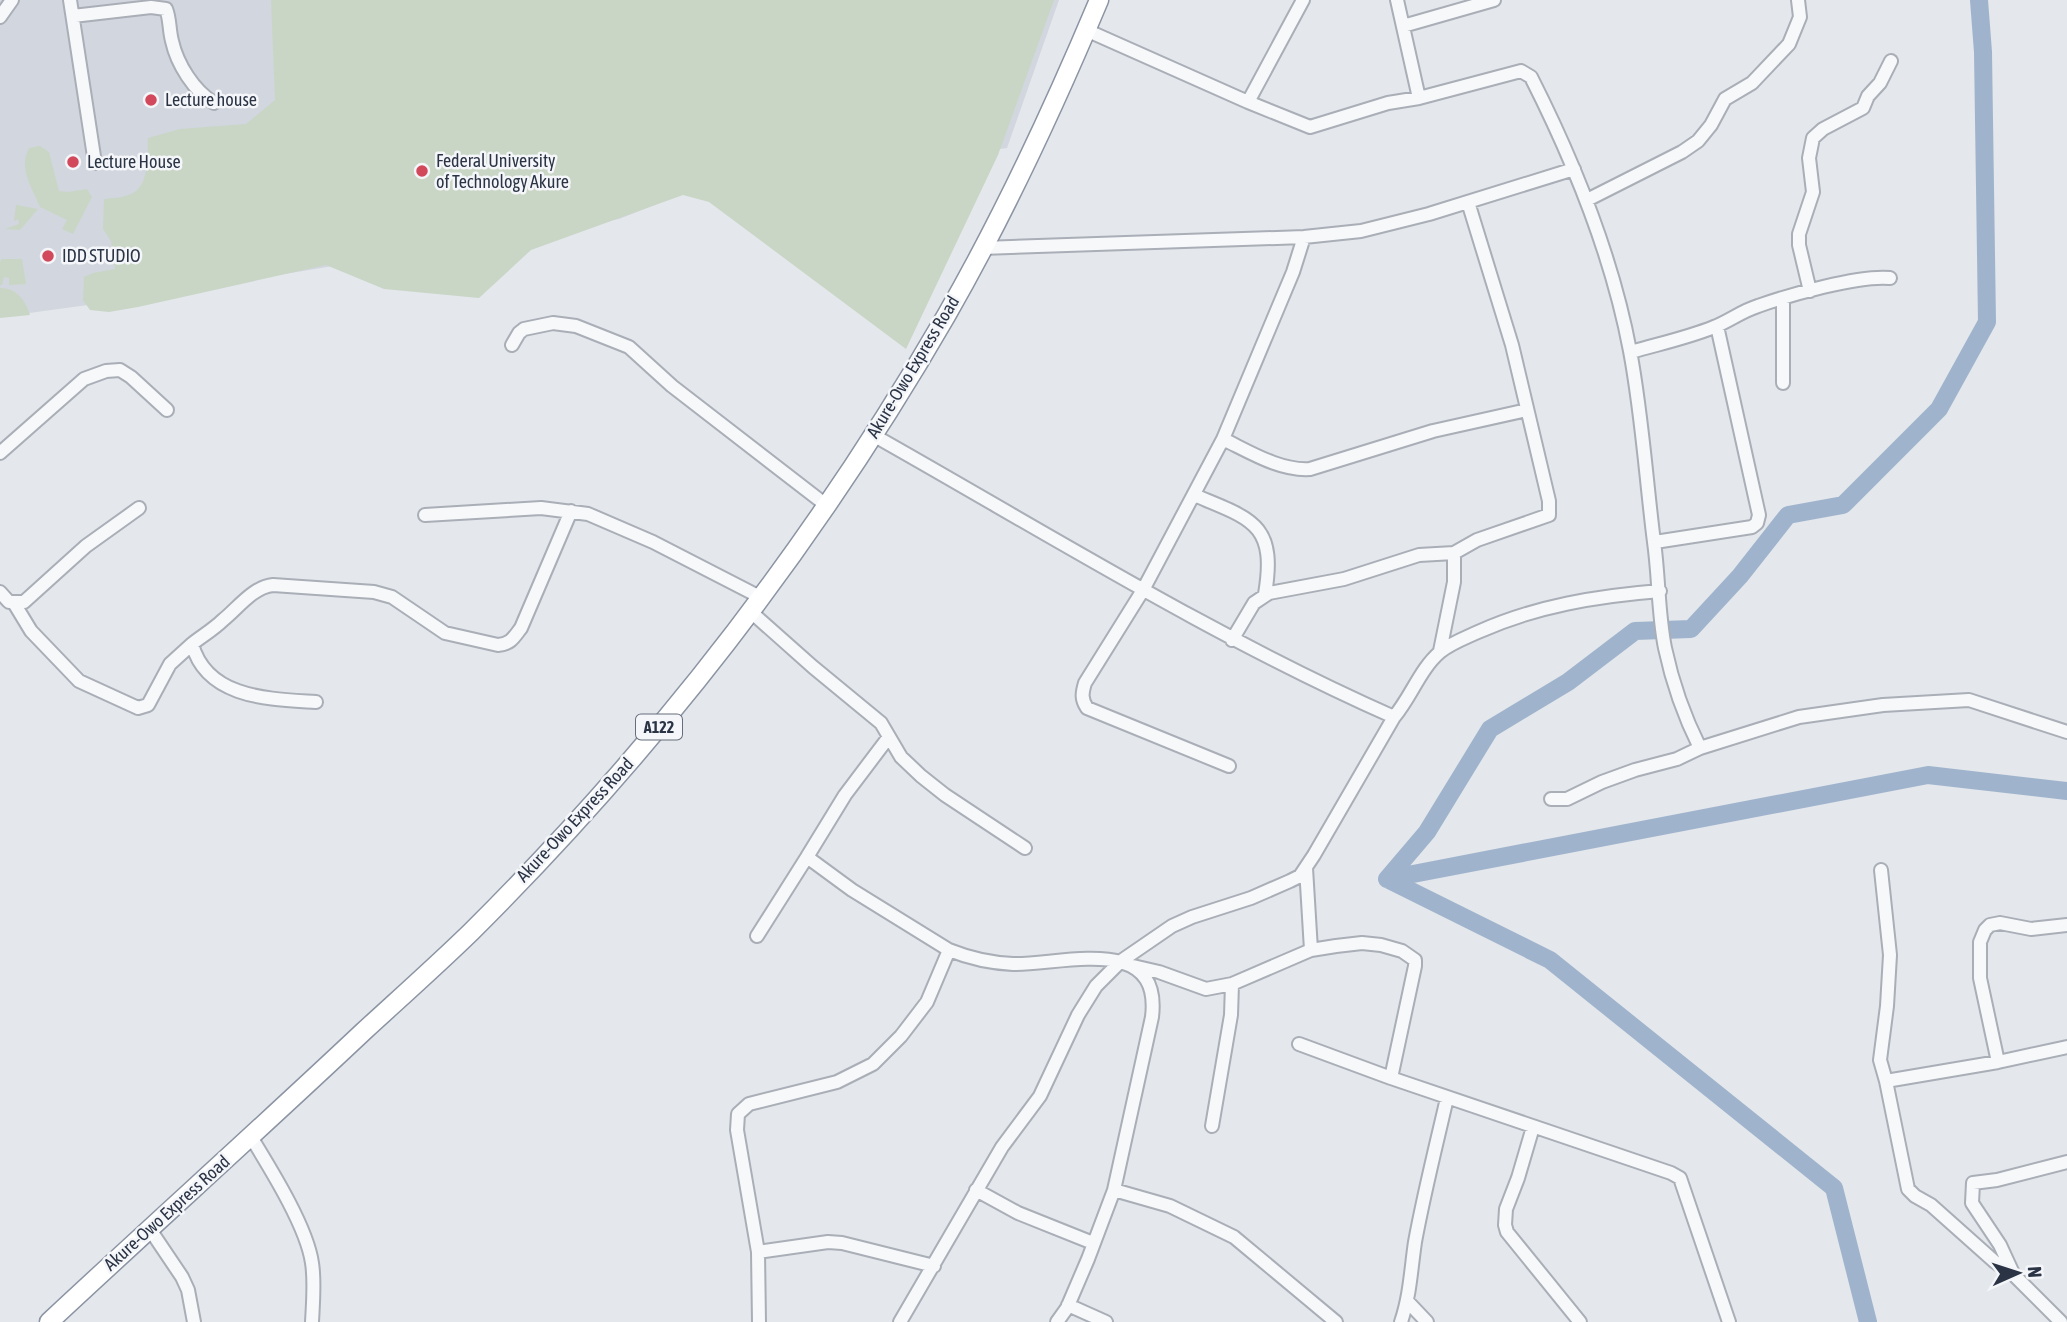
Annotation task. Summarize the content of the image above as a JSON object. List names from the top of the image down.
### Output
{
  "streets": {
    "highway": ["Akure-Owo Express Road", "A122"]
  },
  "places": [
    "Lecture house",
    "Lecture House",
    "Federal University of Technology Akure",
    "IDD STUDIO"
  ],
  "north": "right"
}
